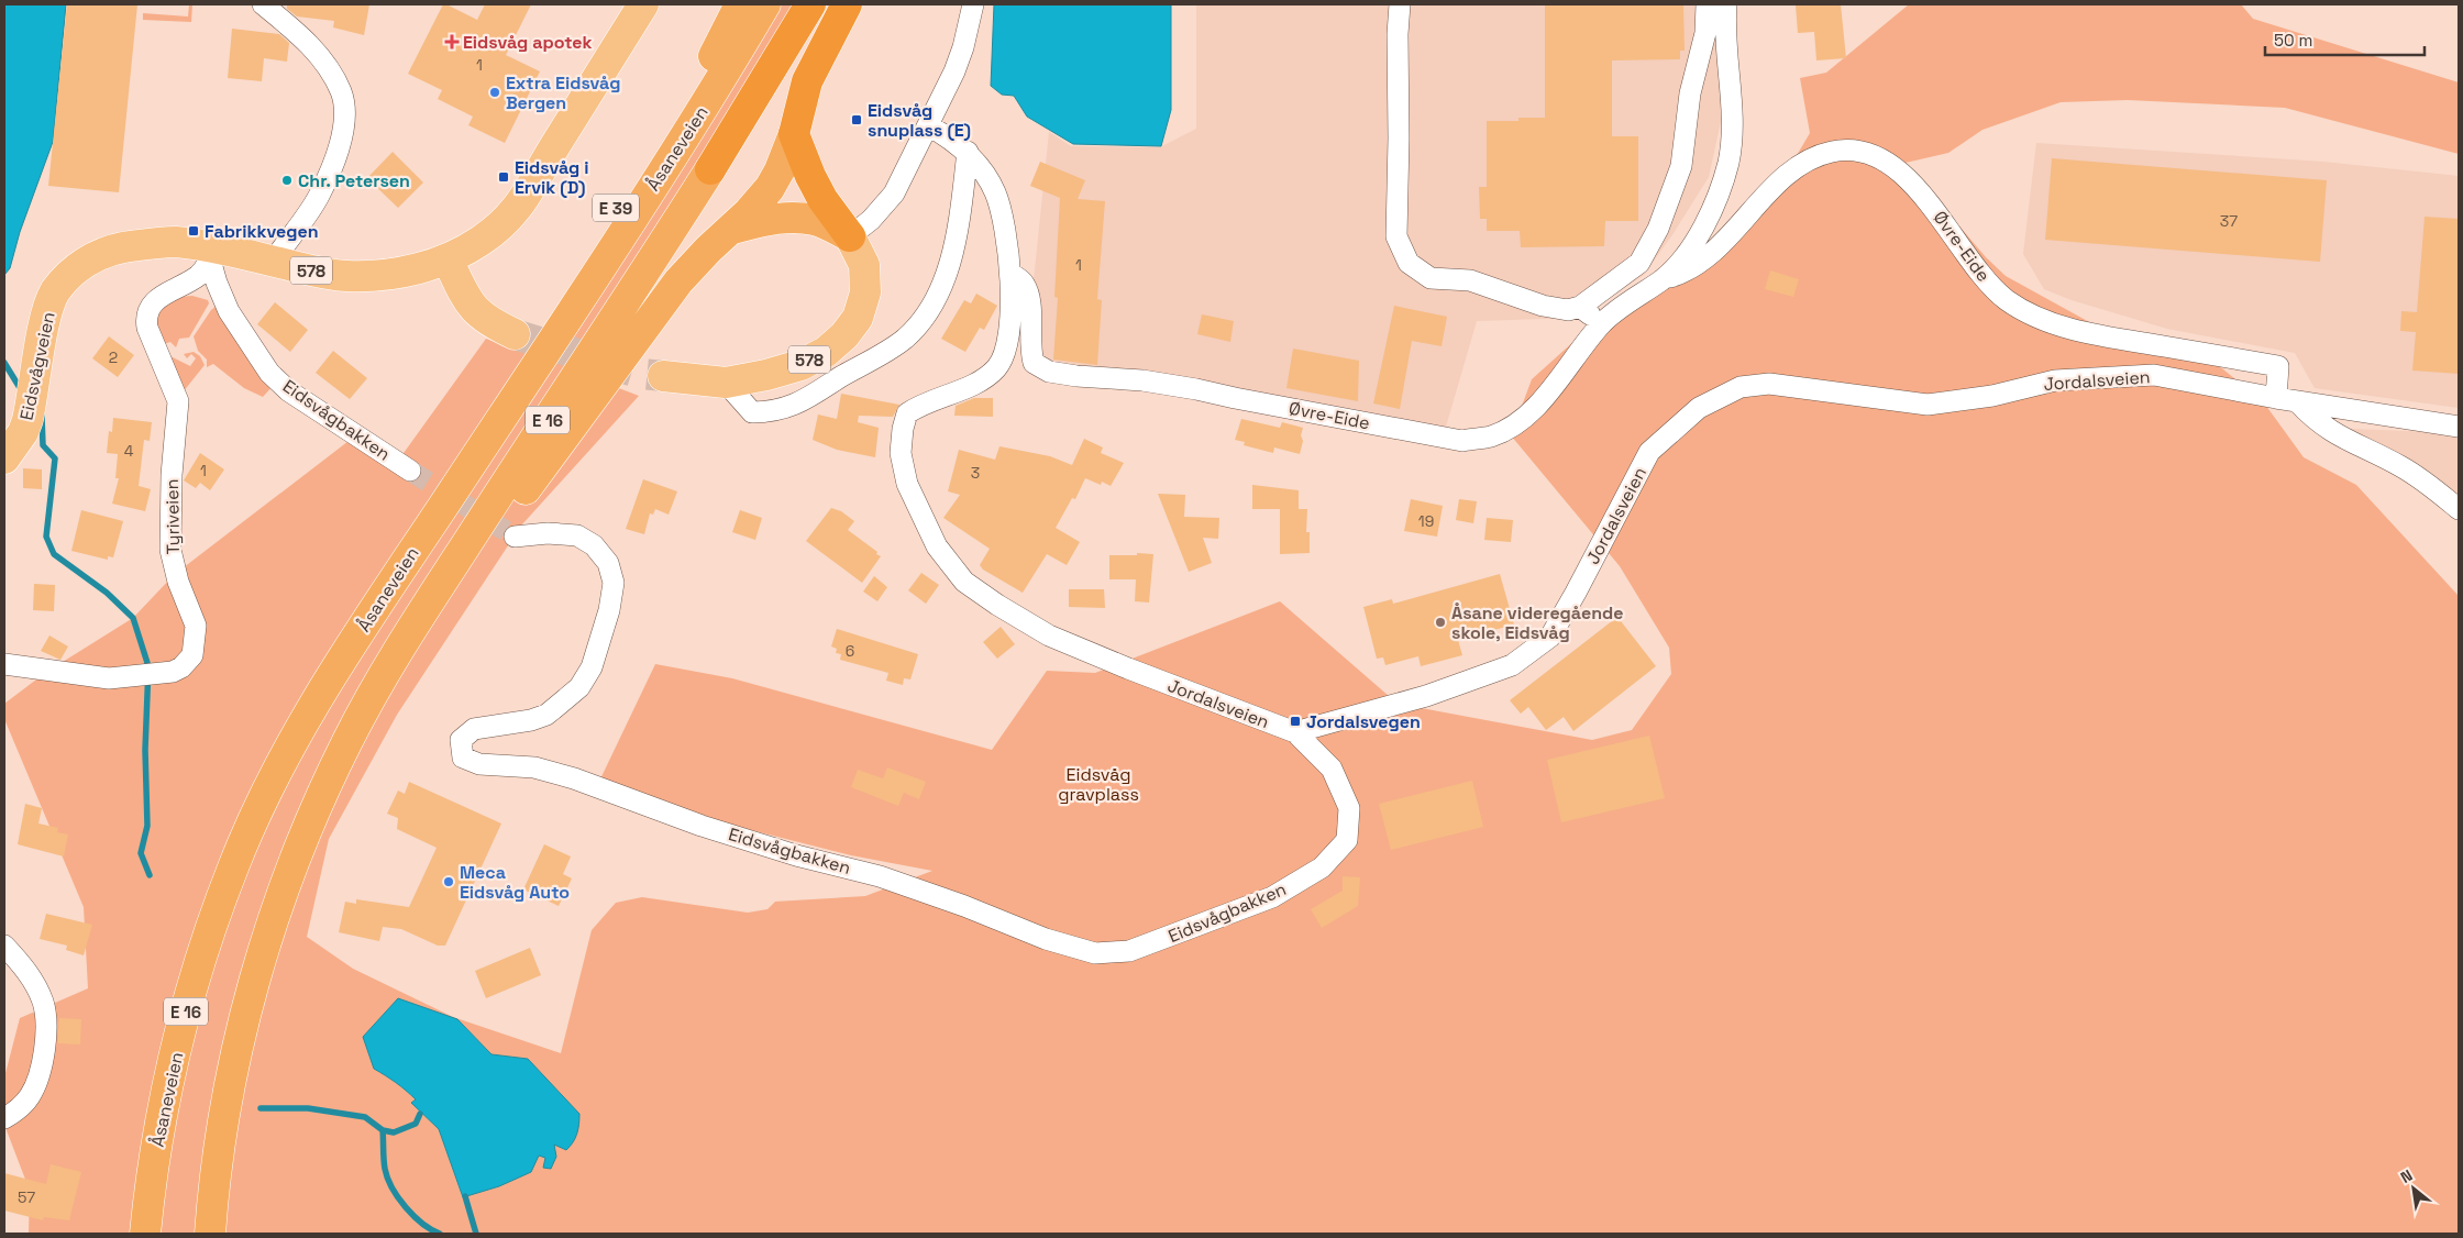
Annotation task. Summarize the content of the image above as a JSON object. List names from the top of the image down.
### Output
{
  "streets": {
    "highway": ["Åsaneveien", "E 39", "E 16"],
    "main road": ["578", "Eidsvågveien"],
    "street": [
      "Øvre-Eide",
      "Jordalsveien",
      "Eidsvågbakken",
      "Tyriveien"
    ]
  },
  "crossings": [
    ["Åsaneveien", "E 39"],
    ["Øvre-Eide", "Jordalsveien"],
    ["578", "Eidsvågveien"],
    ["Eidsvågveien", "Eidsvågbakken"],
    ["Eidsvågveien", "Tyriveien"],
    ["Jordalsveien", "Eidsvågbakken"],
    ["Eidsvågbakken", "Tyriveien"]
  ],
  "parks": ["Eidsvåg gravplass"],
  "places": {
    "health": ["Eidsvåg apotek"],
    "other": [
      "Extra Eidsvåg Bergen",
      "Chr. Petersen",
      "Åsane videregående skole, Eidsvåg",
      "Meca Eidsvåg Auto"
    ],
    "transit": [
      "Eidsvåg snuplass (E)",
      "Eidsvåg i Ervik (D)",
      "Fabrikkvegen",
      "Jordalsvegen"
    ]
  },
  "house_numbers": [
    "1",
    "37",
    "1",
    "2",
    "4",
    "1",
    "3",
    "19",
    "6",
    "57"
  ],
  "scale_bar": "50 m",
  "north": "top left"
}
